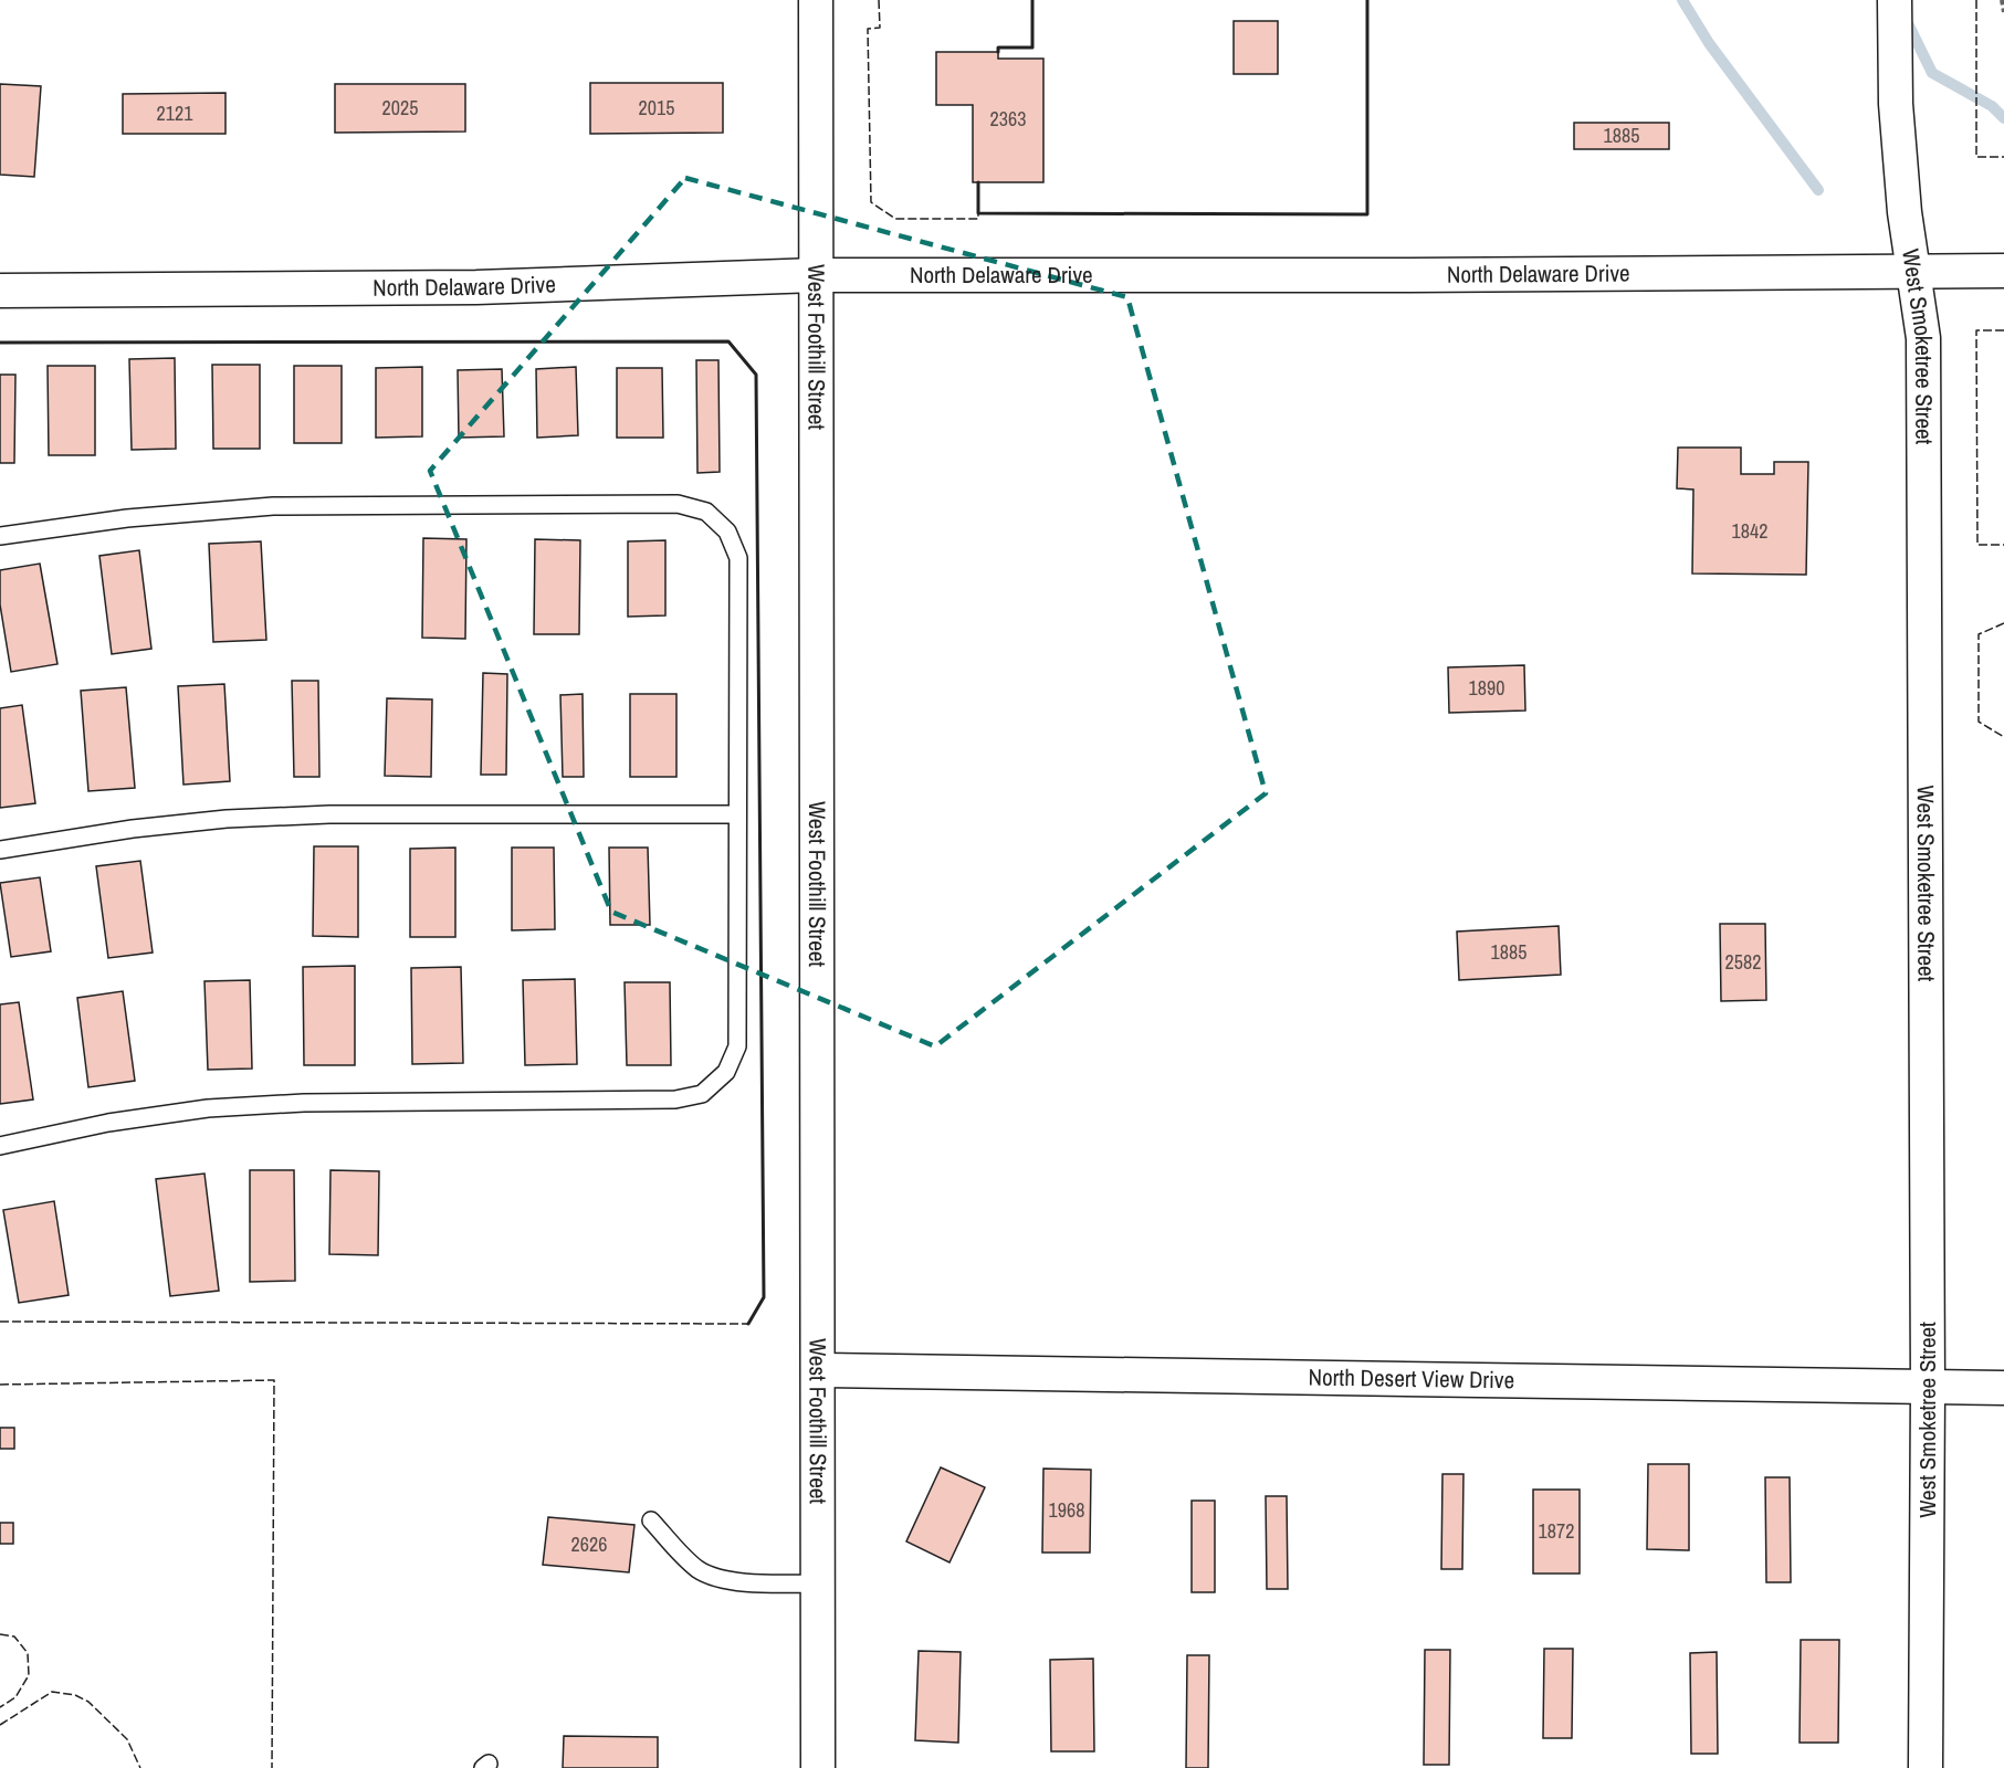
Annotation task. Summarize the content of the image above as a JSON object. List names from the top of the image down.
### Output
{
  "streets": {
    "street": [
      "North Delaware Drive",
      "West Foothill Street",
      "West Smoketree Street",
      "North Desert View Drive"
    ]
  },
  "crossings": [
    ["North Delaware Drive", "West Foothill Street"],
    ["North Delaware Drive", "West Smoketree Street"],
    ["West Foothill Street", "North Desert View Drive"],
    ["West Smoketree Street", "North Desert View Drive"]
  ],
  "house_numbers": [
    "2025",
    "2015",
    "2121",
    "2363",
    "1885",
    "1842",
    "1890",
    "1885",
    "2582",
    "1968",
    "1872",
    "2626"
  ]
}
